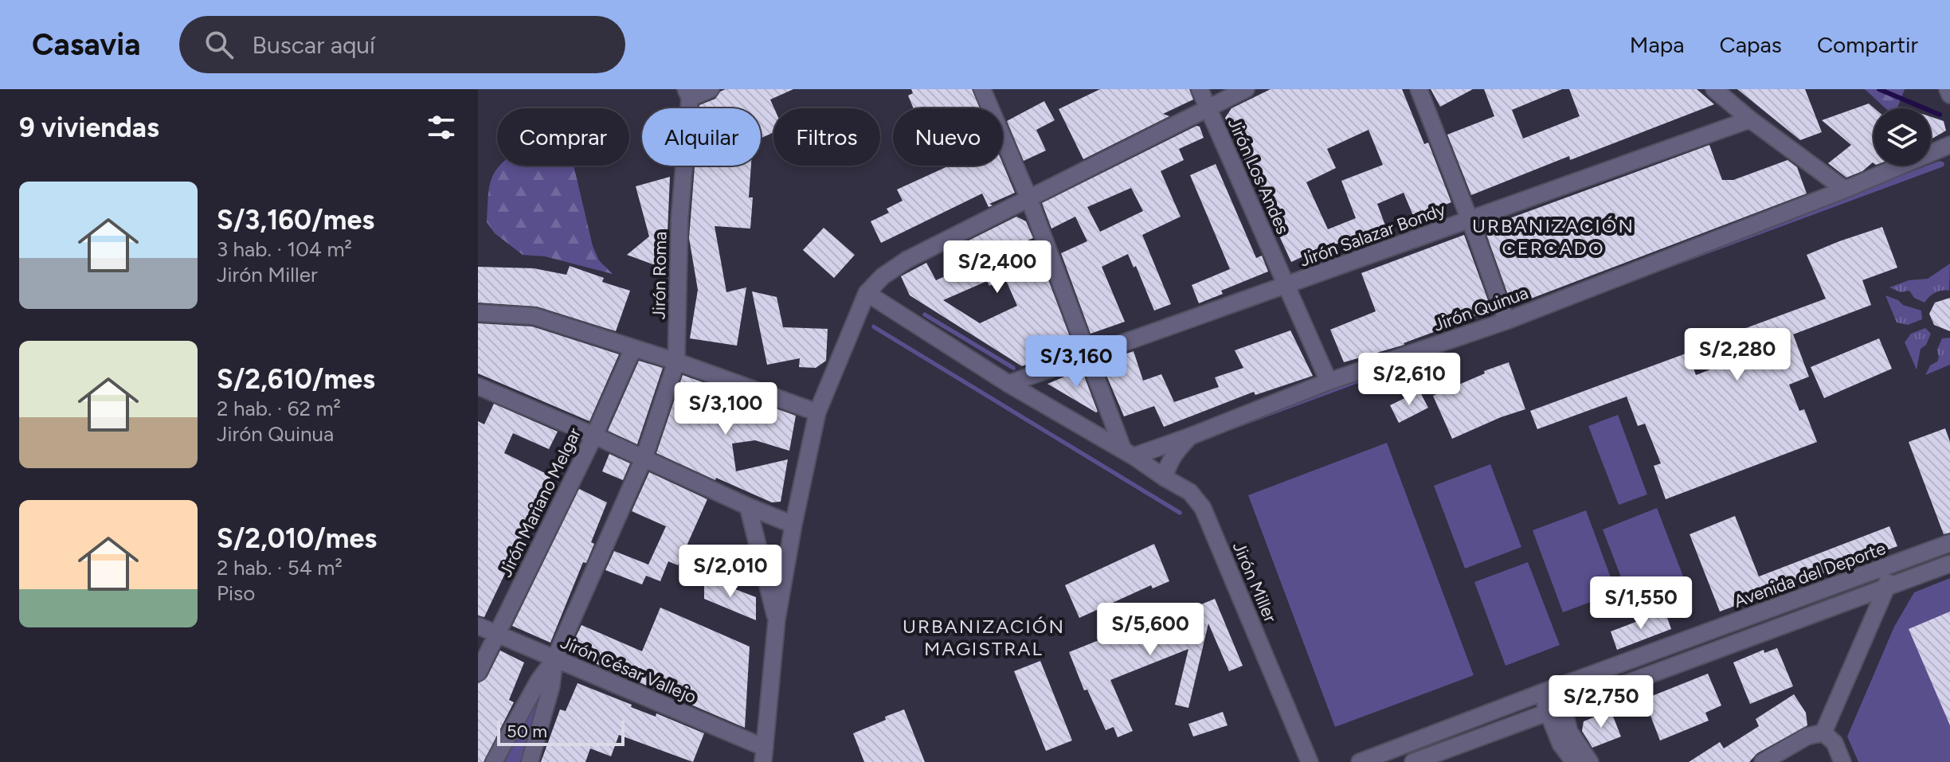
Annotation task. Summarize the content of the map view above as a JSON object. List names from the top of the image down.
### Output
{
  "streets": {
    "street": [
      "Jirón Los Andes",
      "Jirón Salazar Bondy",
      "Jirón Roma",
      "Jirón Quinua",
      "Jirón Mariano Melgar",
      "Avenida del Deporte",
      "Jirón Miller",
      "Jirón César Vallejo"
    ]
  },
  "crossings": [
    ["Jirón Los Andes", "Jirón Salazar Bondy"],
    ["Jirón Los Andes", "Jirón Quinua"],
    ["Jirón Roma", "Jirón César Vallejo"],
    ["Jirón Quinua", "Jirón Miller"],
    ["Jirón Mariano Melgar", "Jirón César Vallejo"]
  ],
  "districts": ["URBANIZACIÓN CERCADO", "URBANIZACIÓN MAGISTRAL"],
  "scale_bar": "50 m",
  "page": {
    "header": "Casavia",
    "search": "Buscar aquí",
    "nav": ["Mapa", "Capas", "Compartir"],
    "heading": "9 viviendas",
    "chip": [
      "Comprar",
      "Alquilar",
      "Filtros",
      "Nuevo"
    ],
    "list": [
      {
        "name": "S/3,160/mes",
        "note": "3 hab. · 104 m² · Jirón Miller"
      },
      {
        "name": "S/2,610/mes",
        "note": "2 hab. · 62 m² · Jirón Quinua"
      },
      {
        "name": "S/2,010/mes",
        "note": "2 hab. · 54 m² · Piso"
      }
    ],
    "price": [
      "S/2,400",
      "S/2,280",
      "S/3,160",
      "S/2,610",
      "S/3,100",
      "S/2,010",
      "S/1,550",
      "S/5,600",
      "S/2,750"
    ],
    "scale": "50 m"
  }
}
